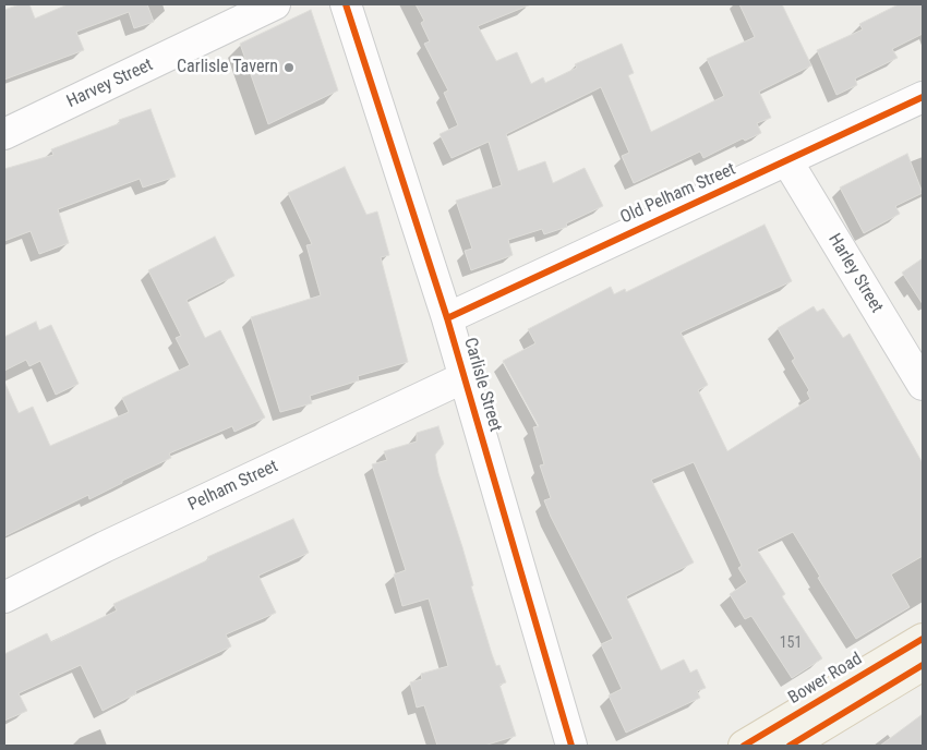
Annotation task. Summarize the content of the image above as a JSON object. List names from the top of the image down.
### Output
{
  "streets": {
    "main road": ["Bower Road"],
    "street": [
      "Harvey Street",
      "Old Pelham Street",
      "Harley Street",
      "Carlisle Street",
      "Pelham Street"
    ]
  },
  "crossings": [
    ["Old Pelham Street", "Harley Street"],
    ["Old Pelham Street", "Carlisle Street"],
    ["Carlisle Street", "Pelham Street"]
  ],
  "places": ["Carlisle Tavern"],
  "house_numbers": ["151"]
}
